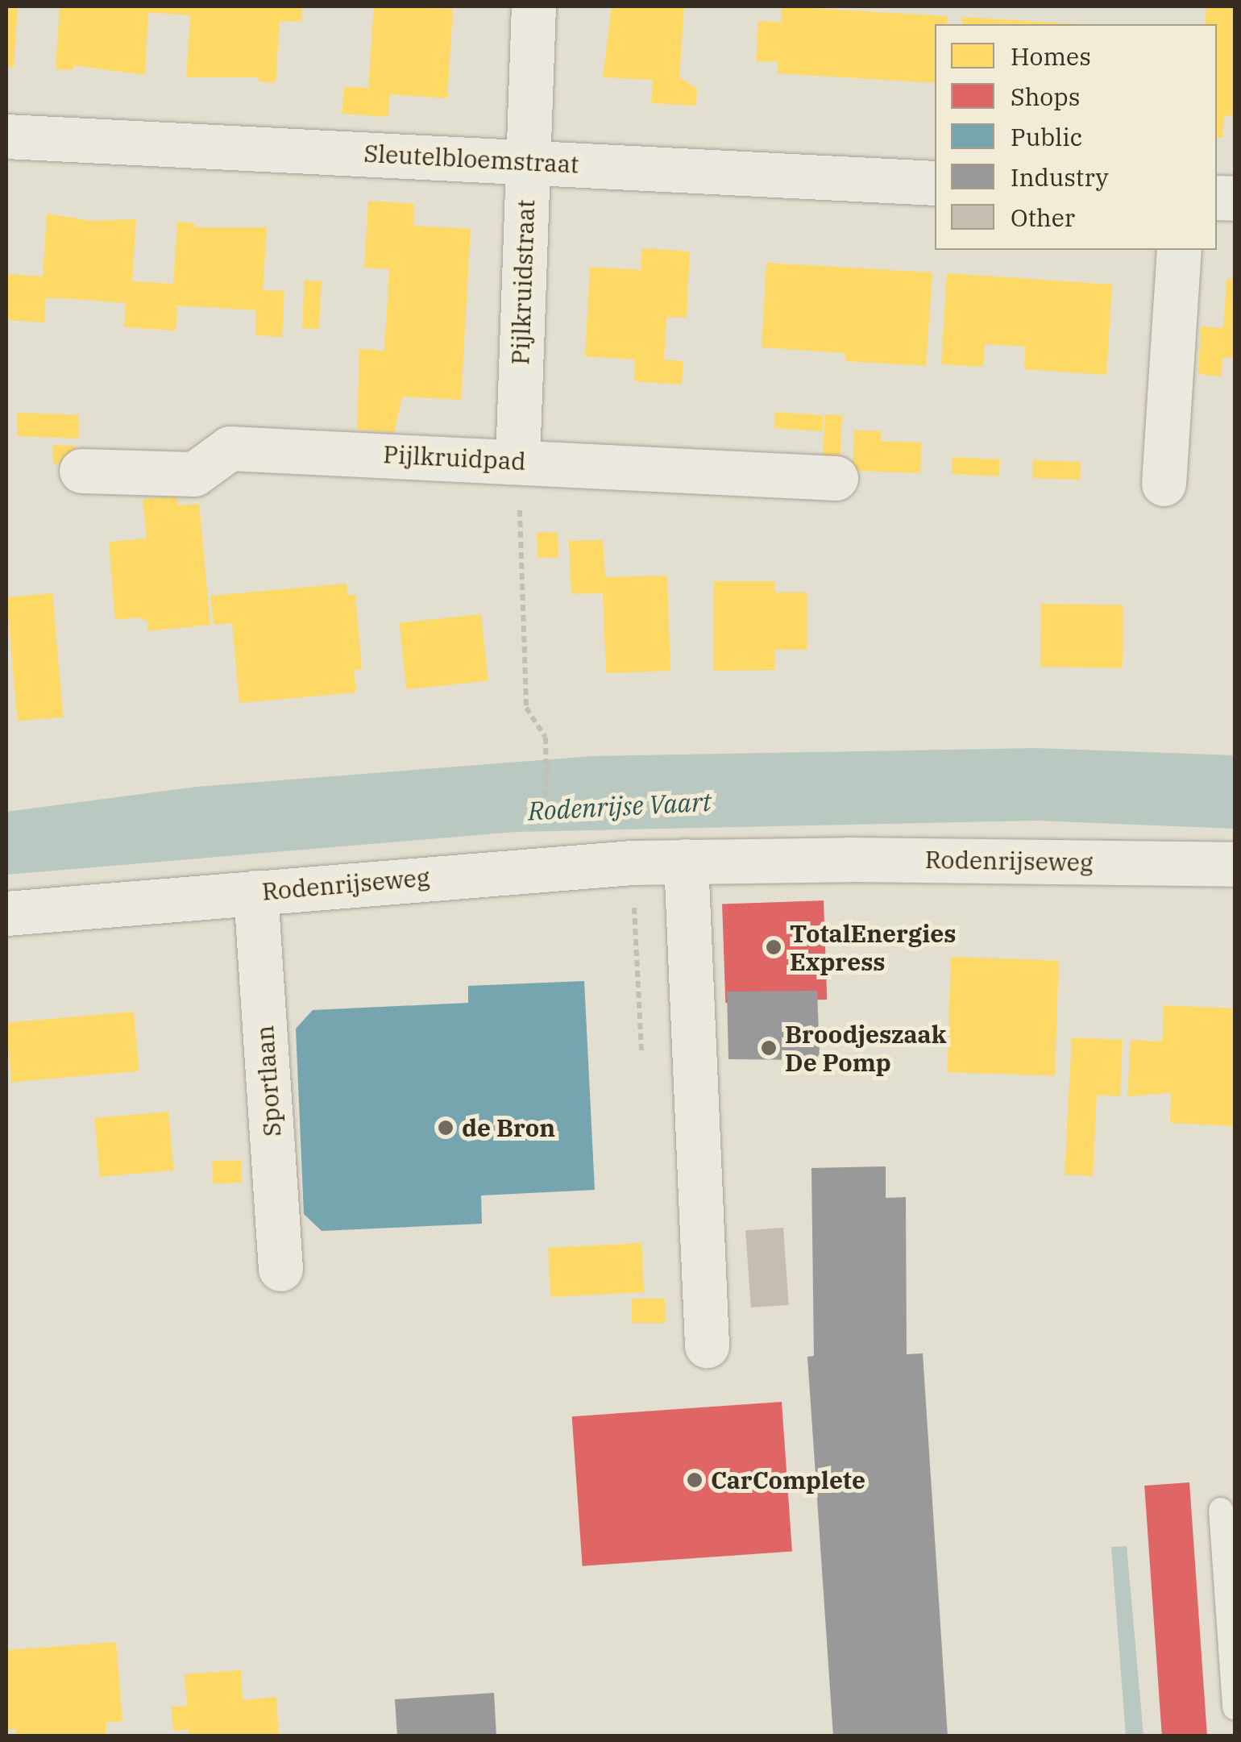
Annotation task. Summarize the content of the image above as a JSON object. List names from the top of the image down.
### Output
{
  "streets": {
    "street": [
      "Sleutelbloemstraat",
      "Pijlkruidstraat",
      "Pijlkruidpad",
      "Rodenrijseweg",
      "Sportlaan"
    ]
  },
  "crossings": [
    ["Sleutelbloemstraat", "Pijlkruidstraat"],
    ["Pijlkruidstraat", "Pijlkruidpad"],
    ["Rodenrijseweg", "Sportlaan"]
  ],
  "water": ["Rodenrijse Vaart"],
  "places": [
    "TotalEnergies Express",
    "Broodjeszaak De Pomp",
    "de Bron",
    "CarComplete"
  ],
  "legend": [
    "Homes",
    "Shops",
    "Public",
    "Industry",
    "Other"
  ]
}
